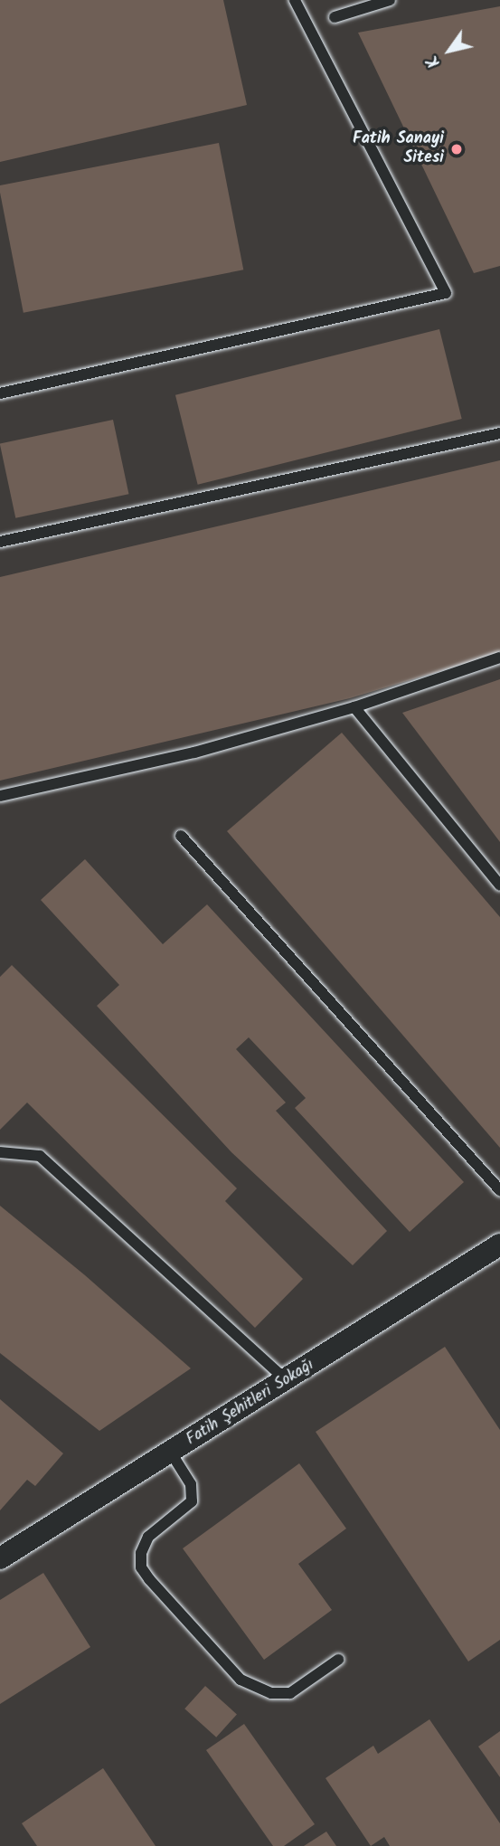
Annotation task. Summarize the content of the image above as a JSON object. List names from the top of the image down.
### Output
{
  "streets": {
    "street": ["Fatih Şehitleri Sokağı"]
  },
  "places": ["Fatih Sanayi Sitesi"],
  "north": "bottom left"
}
